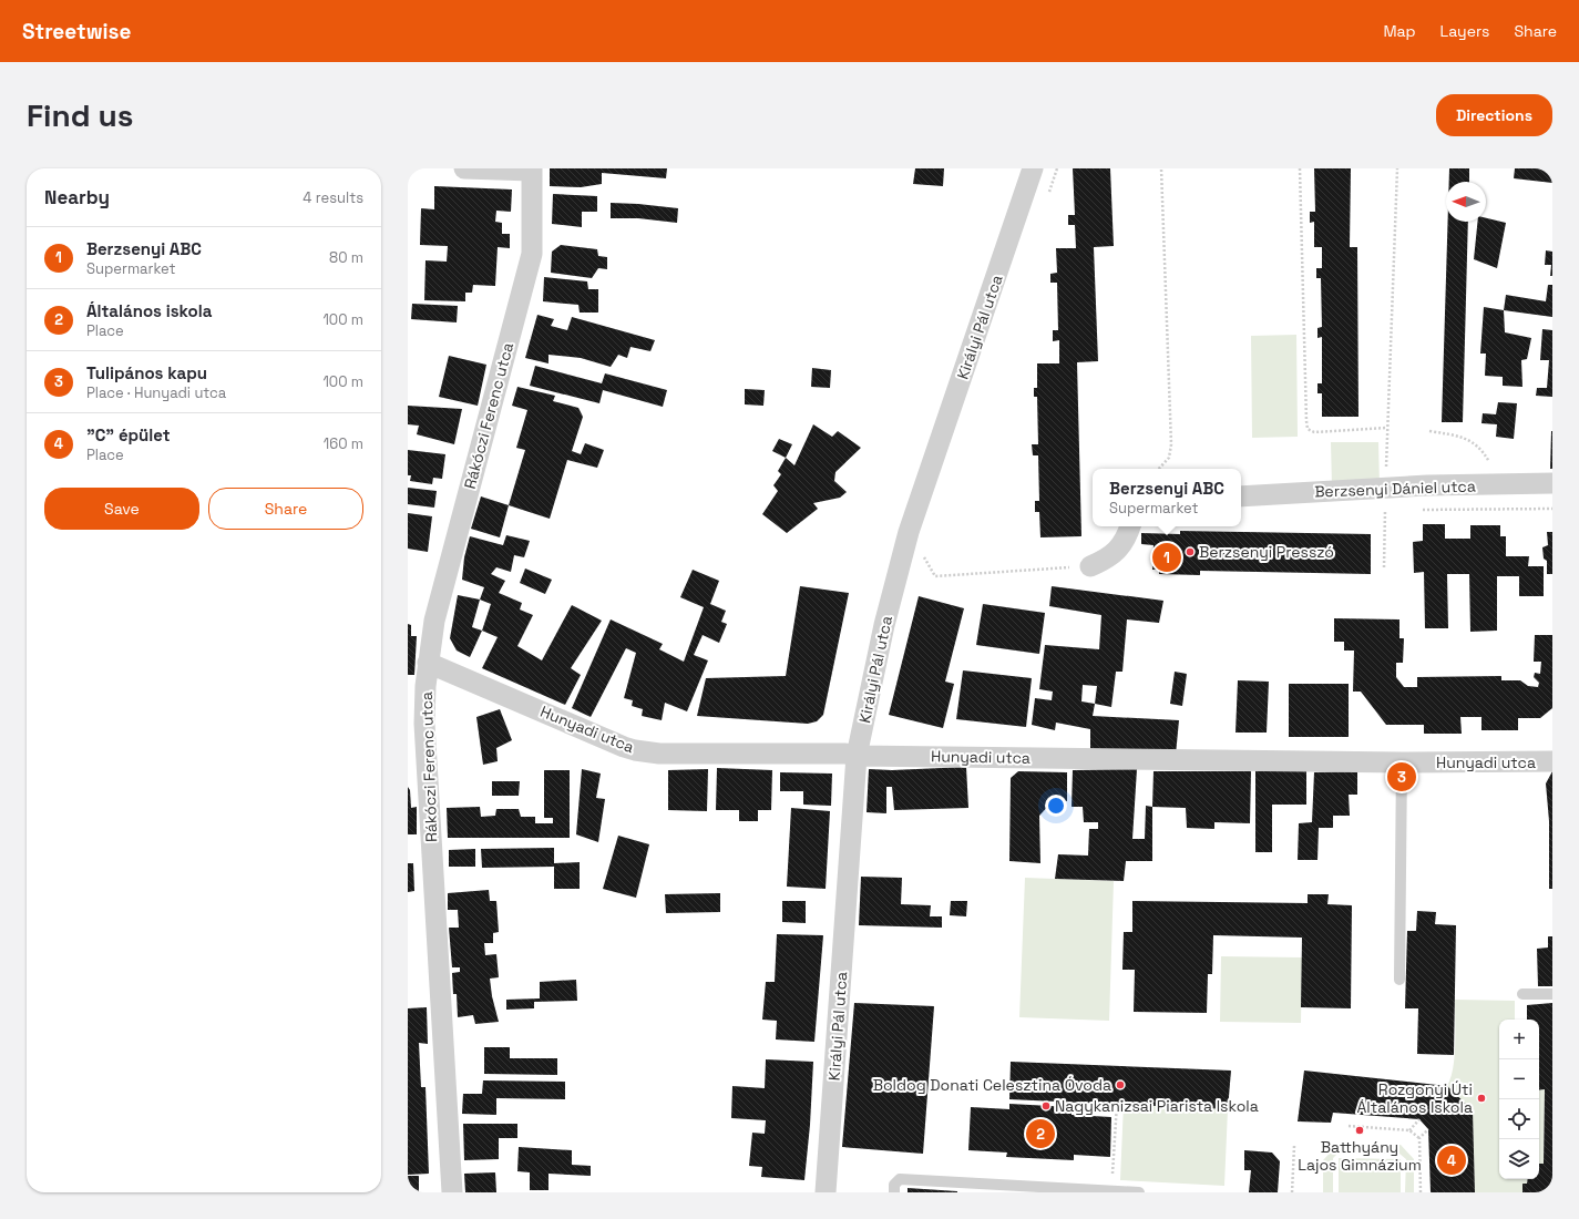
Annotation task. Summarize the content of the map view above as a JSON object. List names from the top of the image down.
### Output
{
  "streets": {
    "street": [
      "Királyi Pál utca",
      "Rákóczi Ferenc utca",
      "Berzsenyi Dániel utca",
      "Hunyadi utca"
    ]
  },
  "crossings": [
    ["Királyi Pál utca", "Hunyadi utca"],
    ["Rákóczi Ferenc utca", "Hunyadi utca"]
  ],
  "places": [
    "Berzsenyi Presszó",
    "Boldog Donati Celesztina Óvoda",
    "Rozgonyi Úti Általános Iskola",
    "Nagykanizsai Piarista Iskola",
    "Batthyány Lajos Gimnázium"
  ],
  "north": "left",
  "page": {
    "header": "Streetwise",
    "nav": ["Map", "Layers", "Share"],
    "buttons": [
      "Directions",
      ["Save", "Share"]
    ],
    "title": "Find us",
    "heading": ["Nearby", "4 results"],
    "list": [
      {
        "mark": "1",
        "name": "Berzsenyi ABC",
        "note": "Supermarket",
        "value": "80 m"
      },
      {
        "mark": "2",
        "name": "Általános iskola",
        "note": "Place",
        "value": "100 m"
      },
      {
        "mark": "3",
        "name": "Tulipános kapu",
        "note": "Place · Hunyadi utca",
        "value": "100 m"
      },
      {
        "mark": "4",
        "name": "\"C\" épület",
        "note": "Place",
        "value": "160 m"
      }
    ],
    "popup": ["Berzsenyi ABC", "Supermarket"],
    "pins": [
      "1",
      "3",
      "2",
      "4"
    ],
    "map_buttons": ["+", "−"]
  }
}
